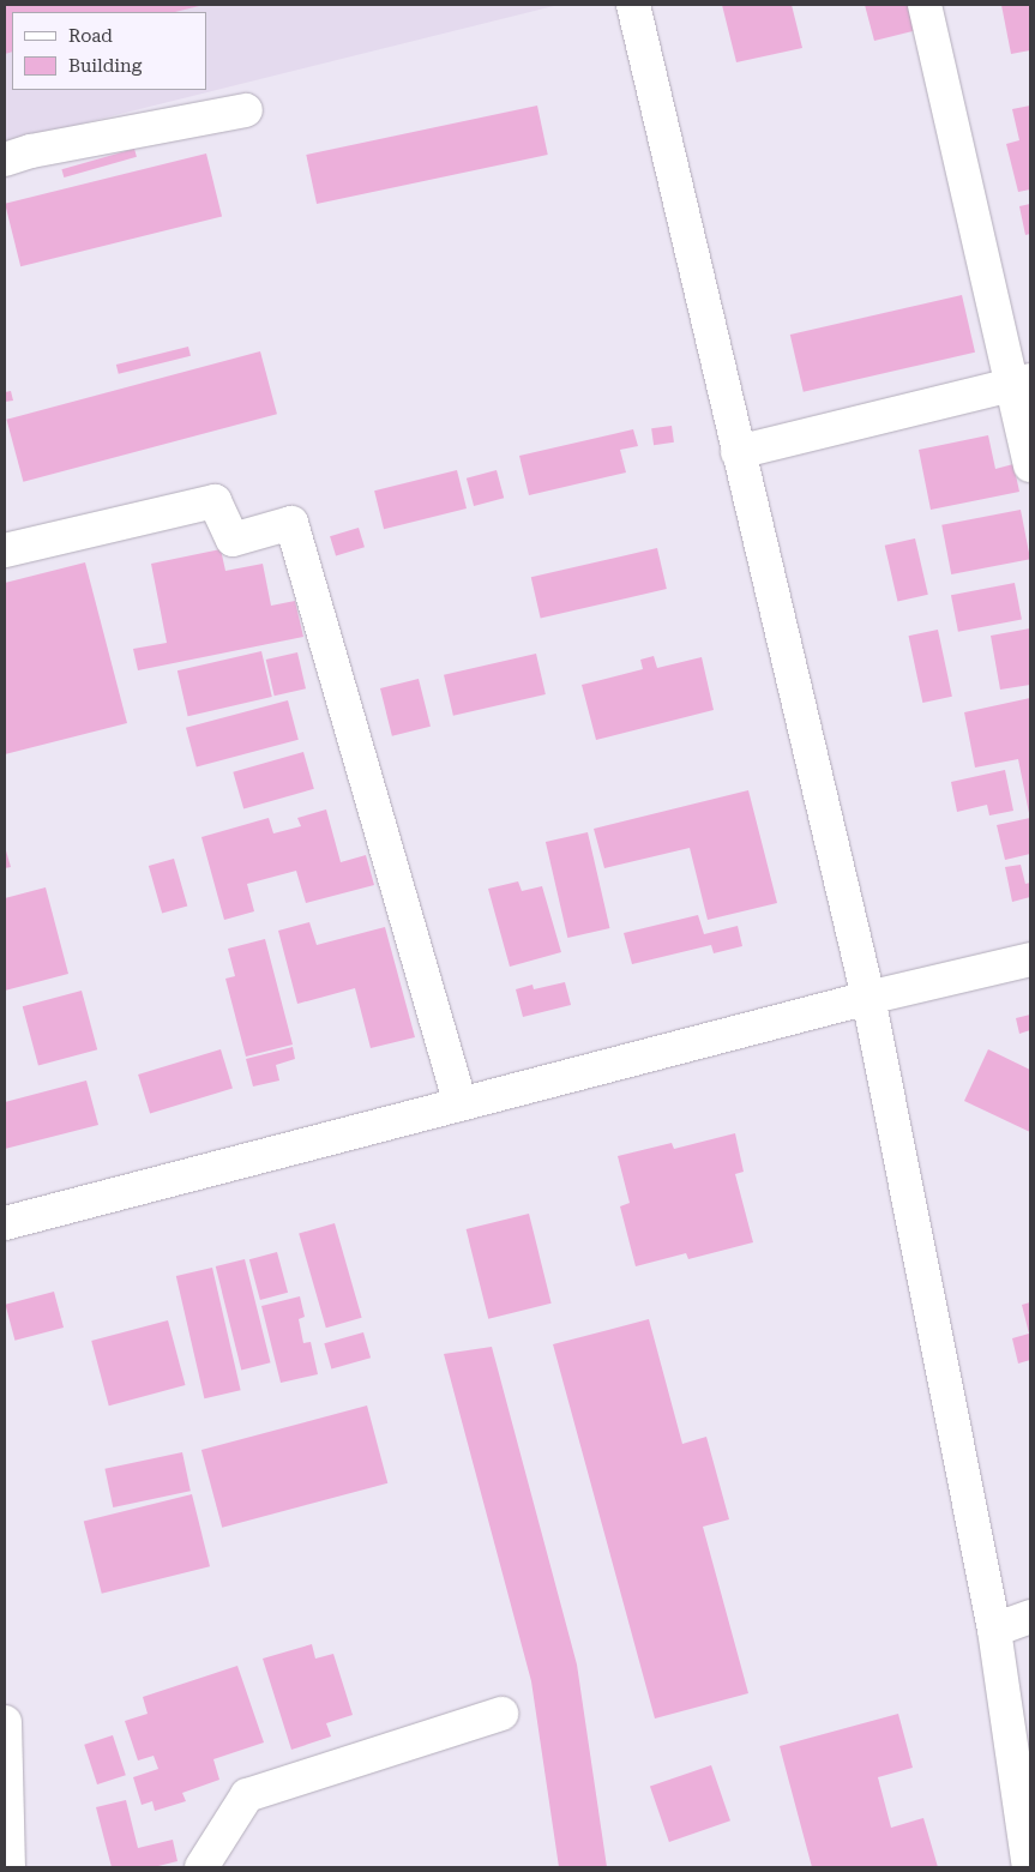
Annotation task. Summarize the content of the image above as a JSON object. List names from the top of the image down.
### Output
{
  "legend": ["Road", "Building"]
}
